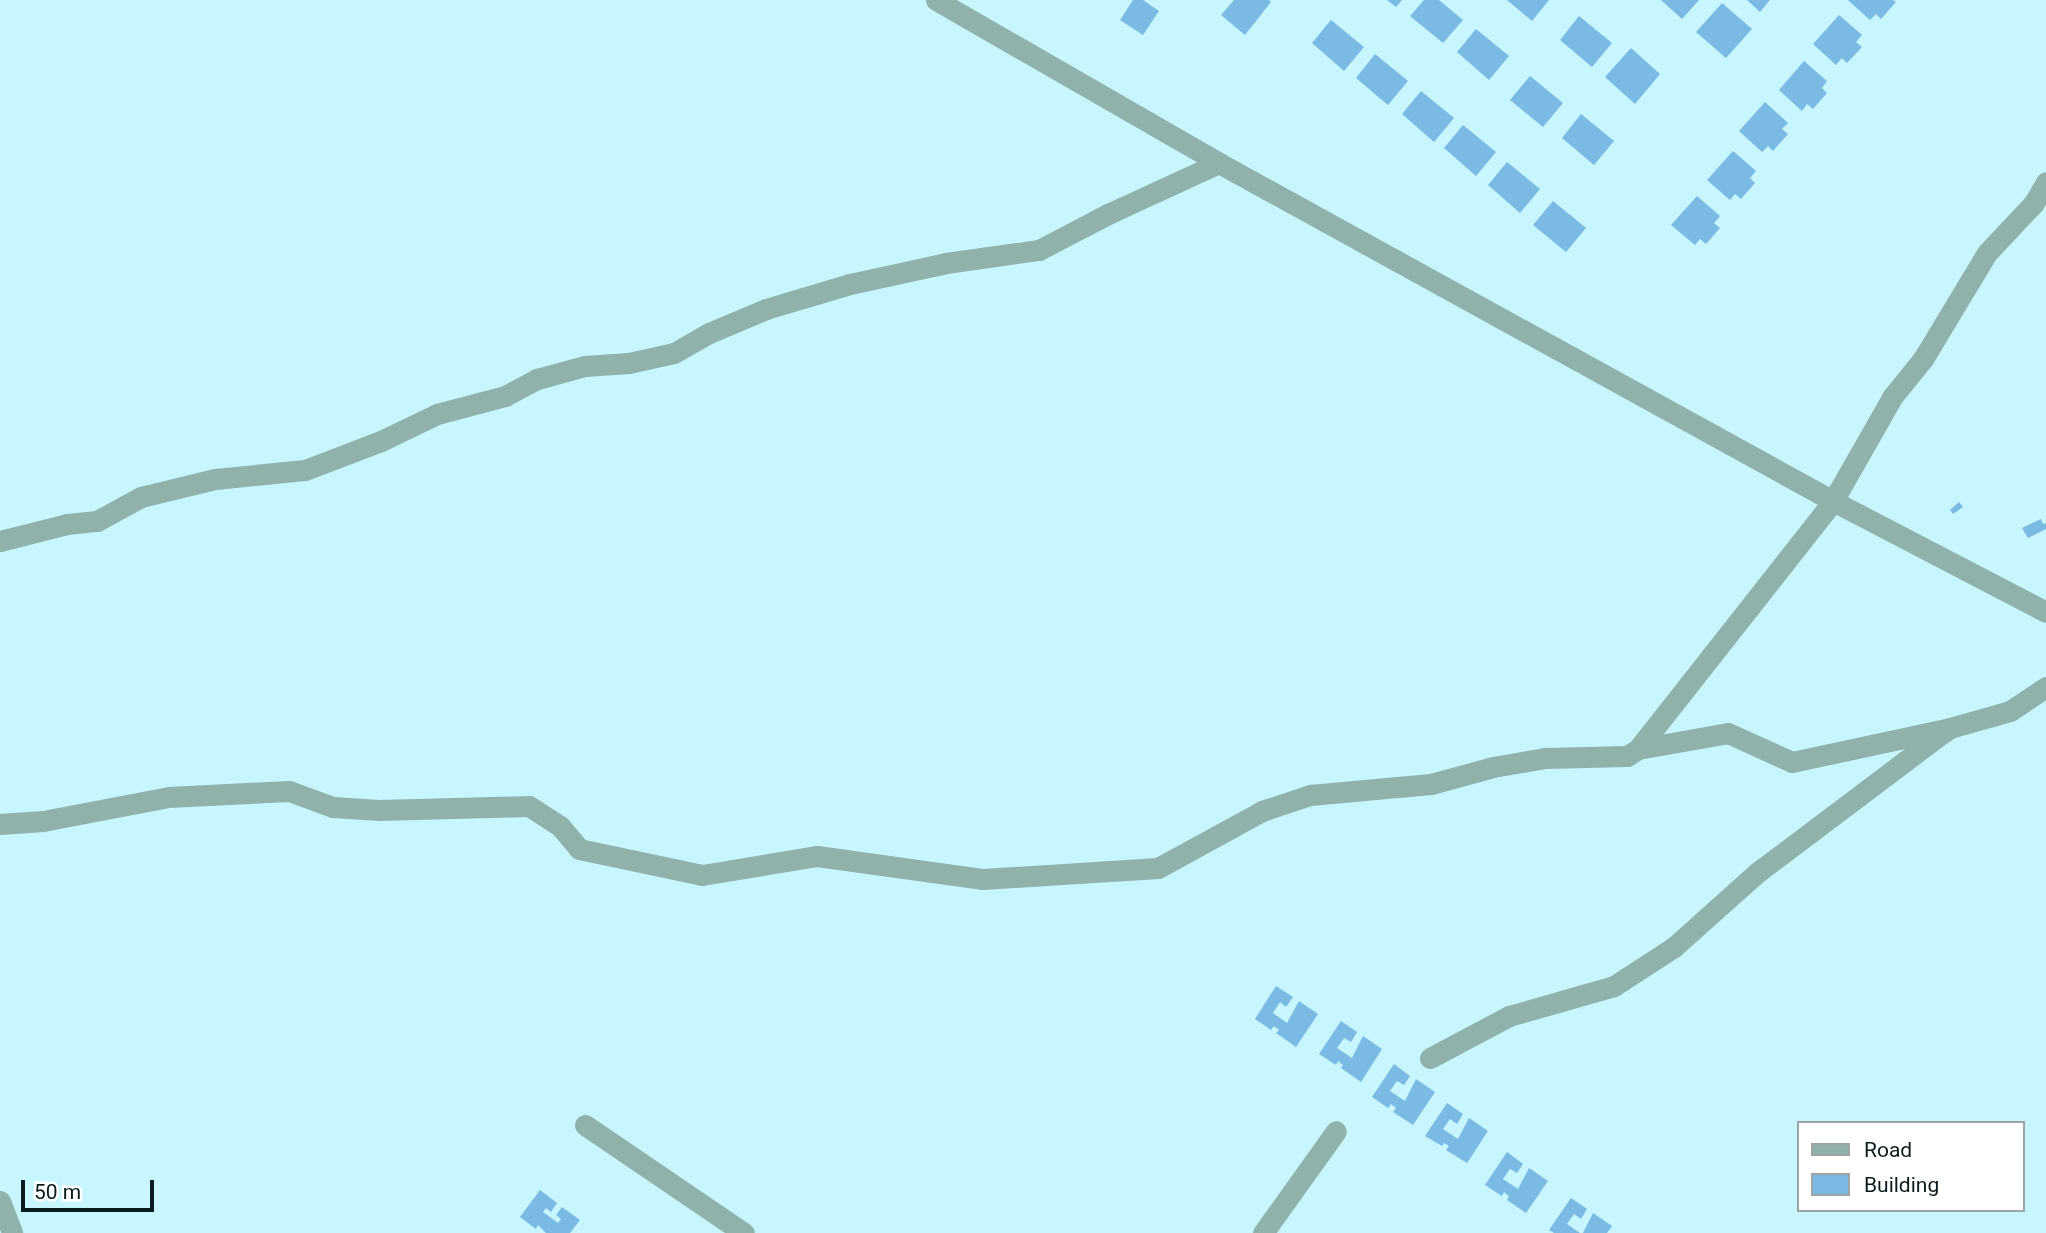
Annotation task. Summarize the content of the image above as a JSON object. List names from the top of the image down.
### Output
{
  "legend": ["Road", "Building"],
  "scale_bar": "50 m"
}
